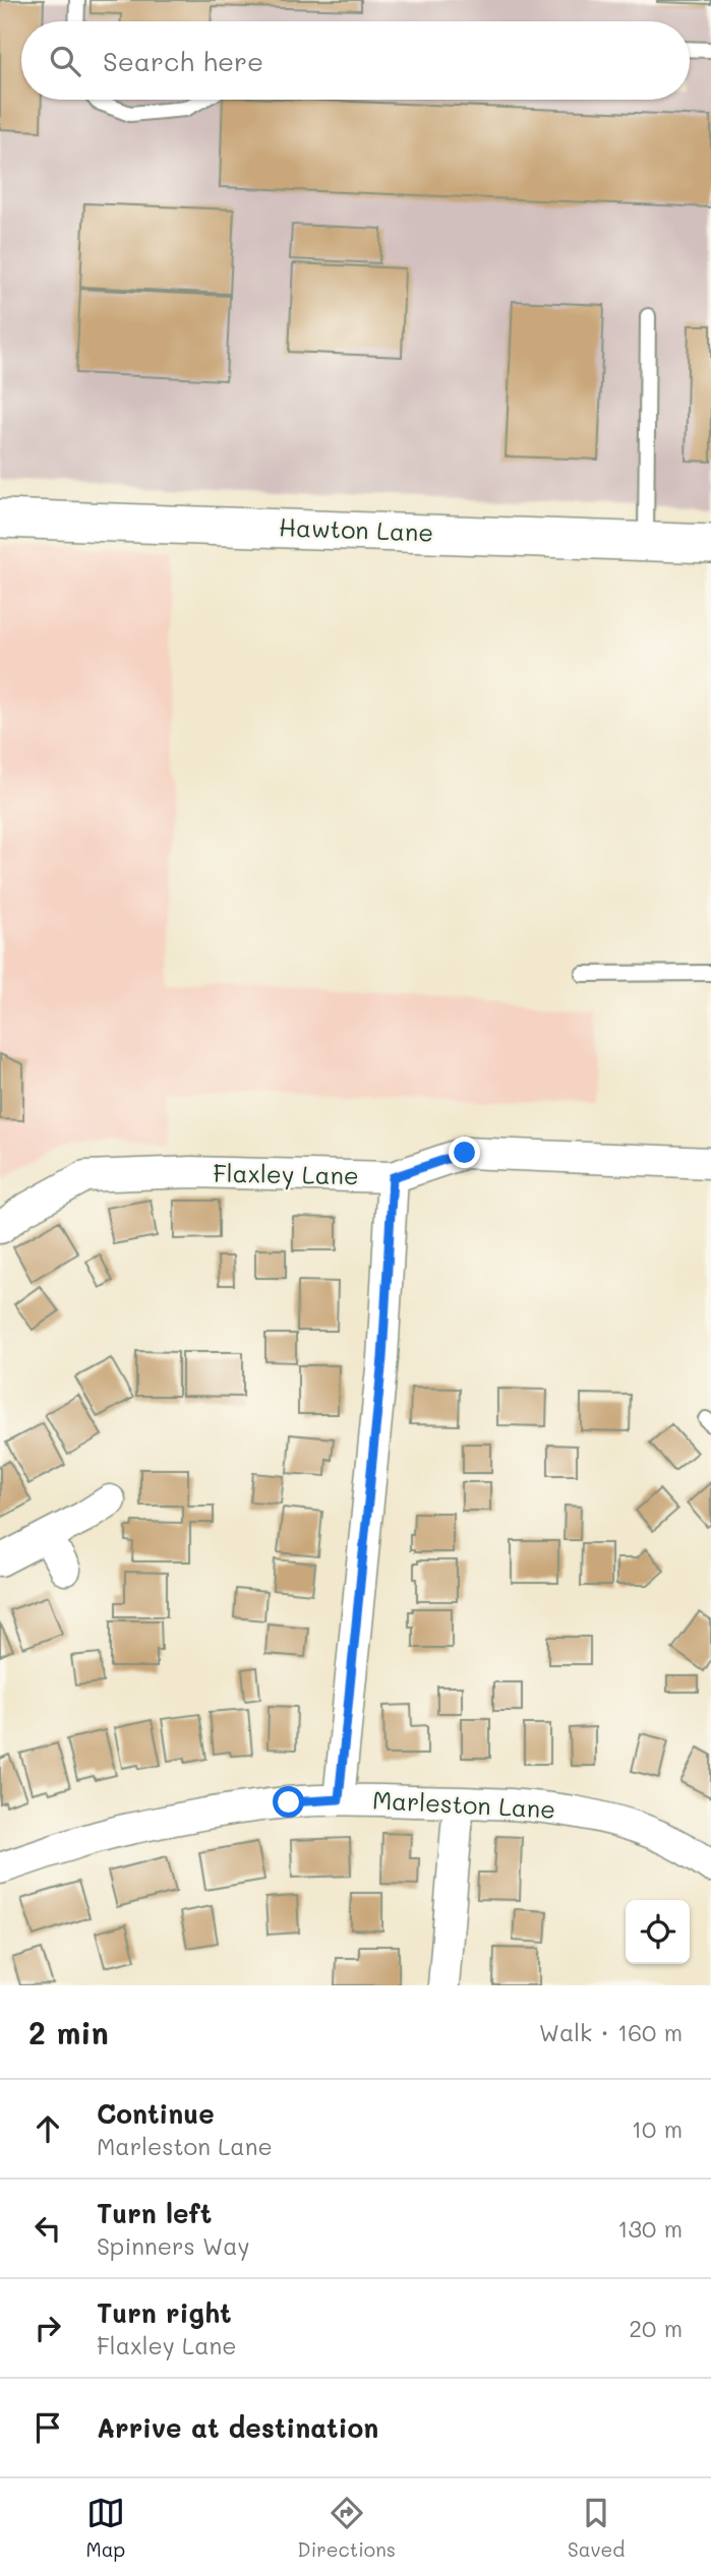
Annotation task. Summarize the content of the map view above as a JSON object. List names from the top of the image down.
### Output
{
  "streets": {
    "street": ["Hawton Lane", "Flaxley Lane", "Marleston Lane"]
  },
  "page": {
    "search": "Search here",
    "heading": ["2 min", "Walk · 160 m"],
    "list": [
      ["Continue", "Marleston Lane", "10 m"],
      ["Turn left", "Spinners Way", "130 m"],
      ["Turn right", "Flaxley Lane", "20 m"],
      "Arrive at destination"
    ],
    "nav": ["Map", "Directions", "Saved"]
  }
}
